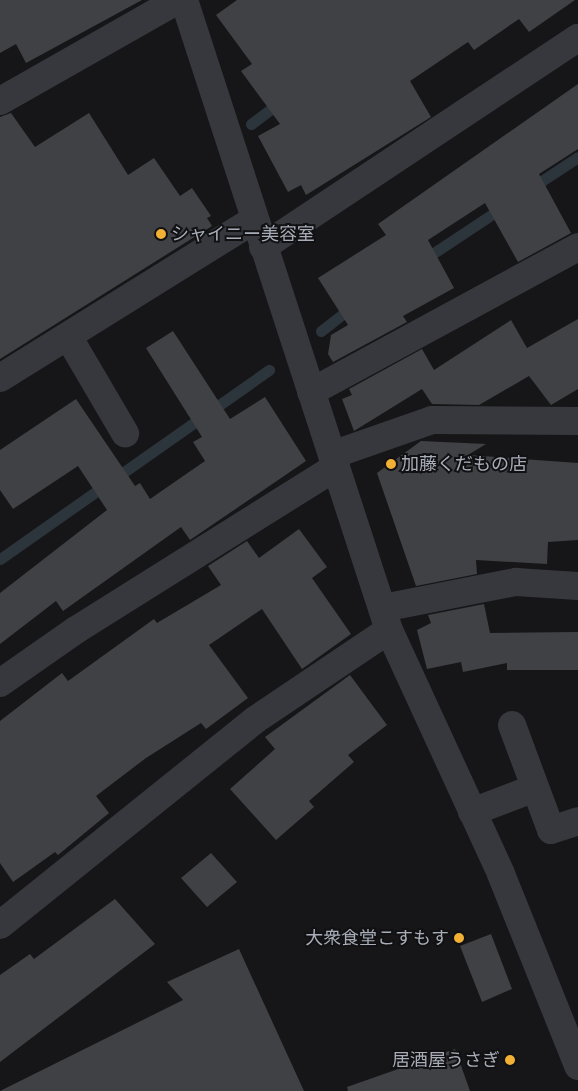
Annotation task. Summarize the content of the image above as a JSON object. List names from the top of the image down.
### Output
{
  "places": [
    "シャイニー美容室",
    "加藤くだもの店",
    "大衆食堂こすもす",
    "居酒屋うさぎ"
  ]
}
